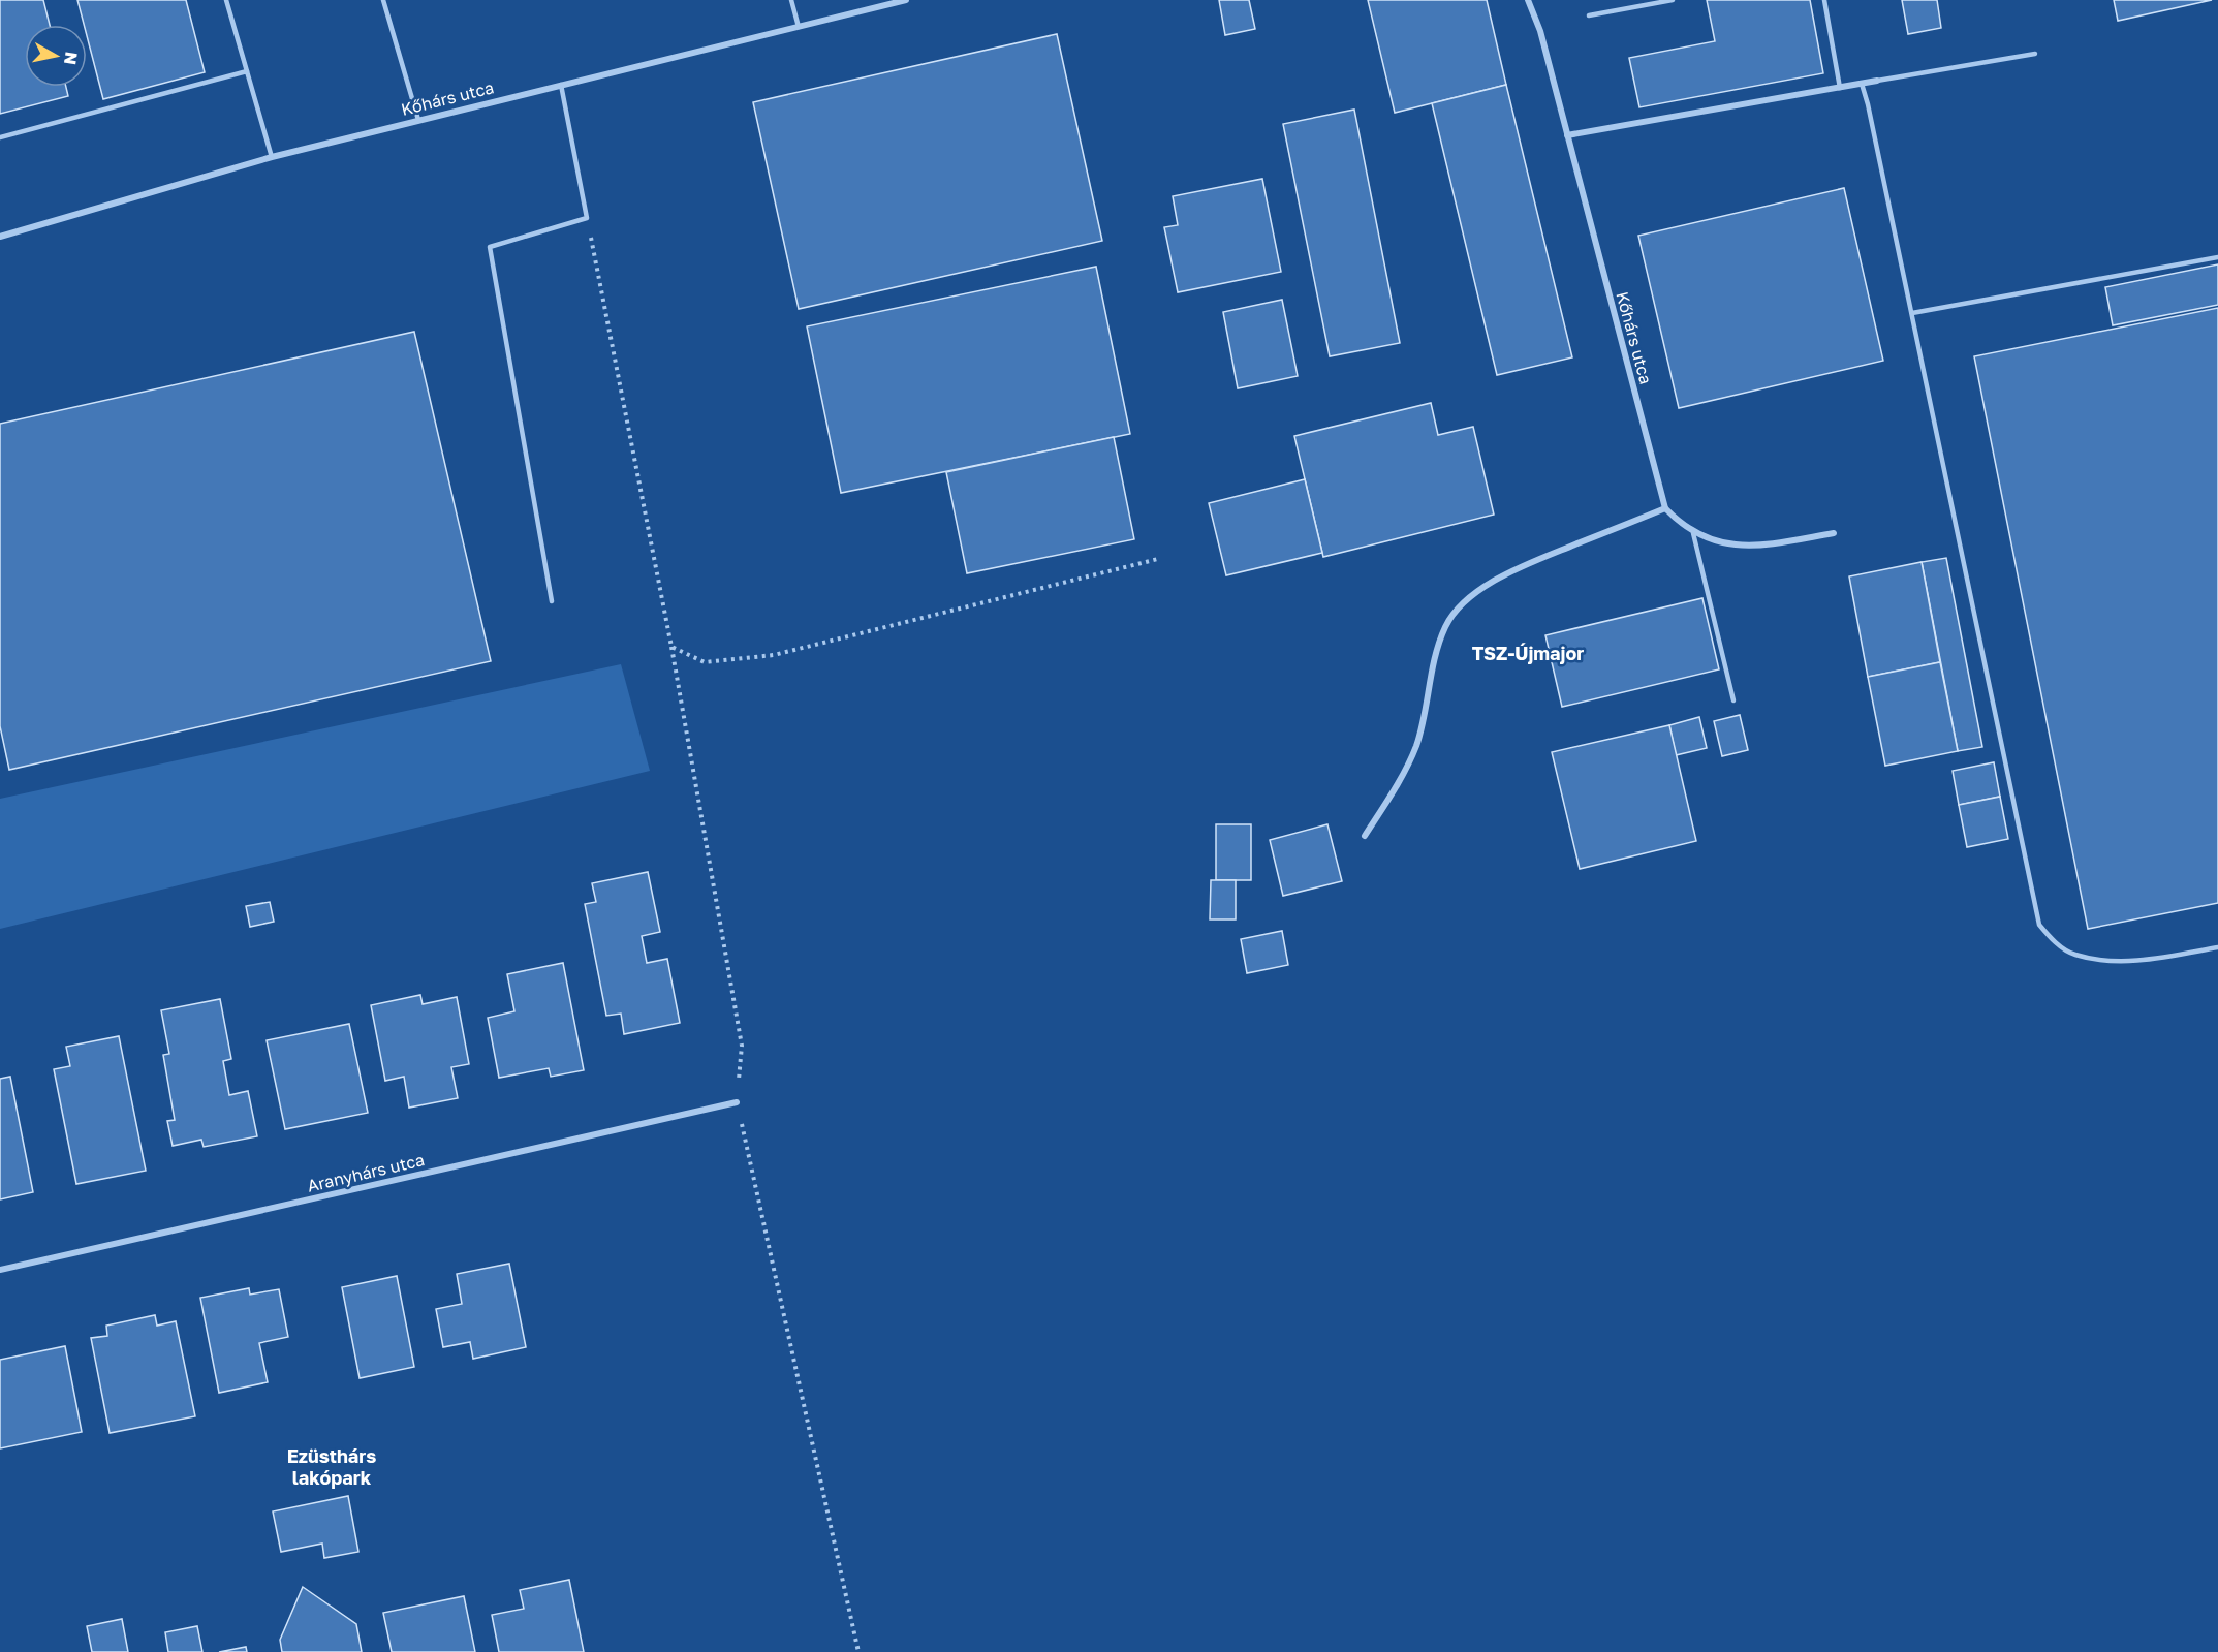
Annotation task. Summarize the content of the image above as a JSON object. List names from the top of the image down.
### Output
{
  "streets": {
    "street": ["Kőhárs utca", "Aranyhárs utca"]
  },
  "districts": ["TSZ-Újmajor", "Ezüsthárs lakópark"],
  "north": "right"
}
